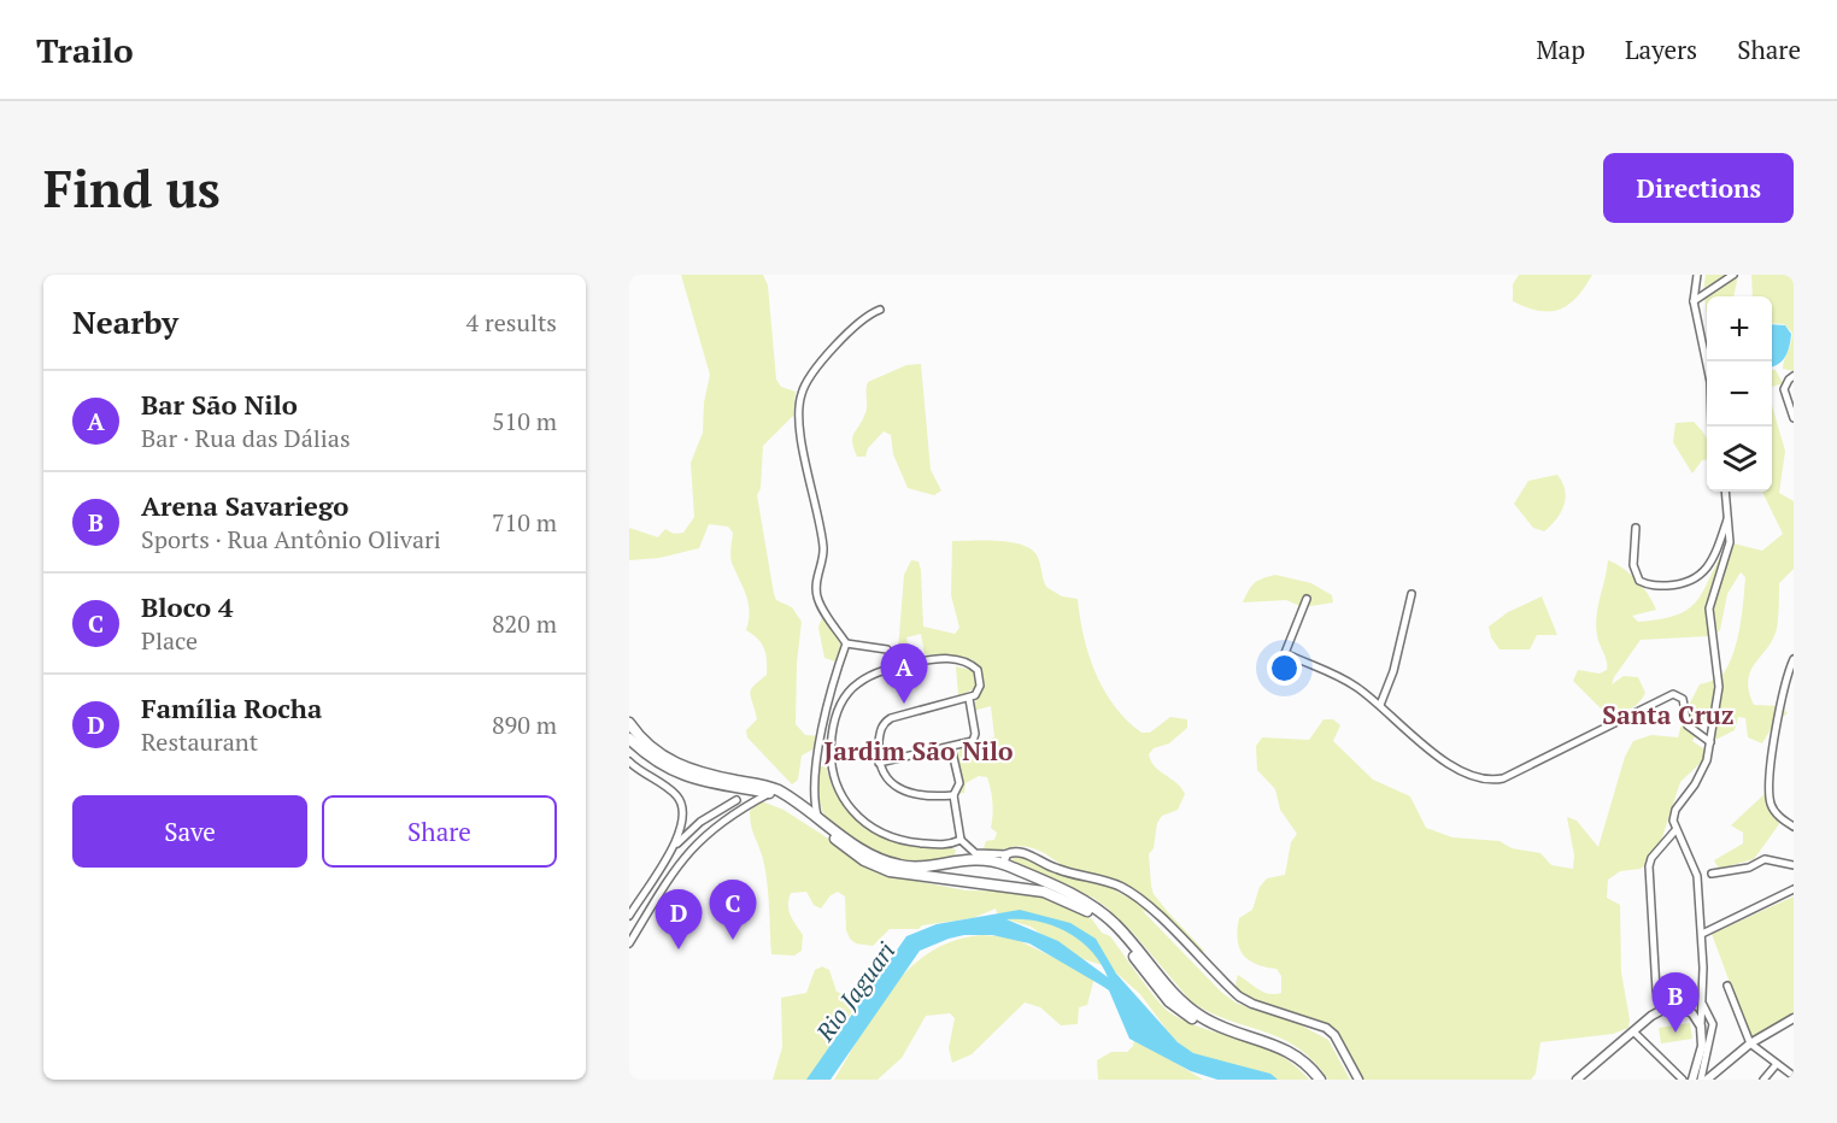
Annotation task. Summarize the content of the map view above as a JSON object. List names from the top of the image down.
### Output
{
  "districts": ["Santa Cruz", "Jardim São Nilo"],
  "water": ["Rio Jaguari"],
  "page": {
    "header": "Trailo",
    "nav": ["Map", "Layers", "Share"],
    "buttons": [
      "Directions",
      ["Save", "Share"]
    ],
    "title": "Find us",
    "heading": ["Nearby", "4 results"],
    "map_buttons": ["+", "−"],
    "list": [
      {
        "mark": "A",
        "name": "Bar São Nilo",
        "note": "Bar · Rua das Dálias",
        "value": "510 m"
      },
      {
        "mark": "B",
        "name": "Arena Savariego",
        "note": "Sports · Rua Antônio Olivari",
        "value": "710 m"
      },
      {
        "mark": "C",
        "name": "Bloco 4",
        "note": "Place",
        "value": "820 m"
      },
      {
        "mark": "D",
        "name": "Família Rocha",
        "note": "Restaurant",
        "value": "890 m"
      }
    ],
    "pins": [
      "A",
      "C",
      "D",
      "B"
    ]
  }
}
